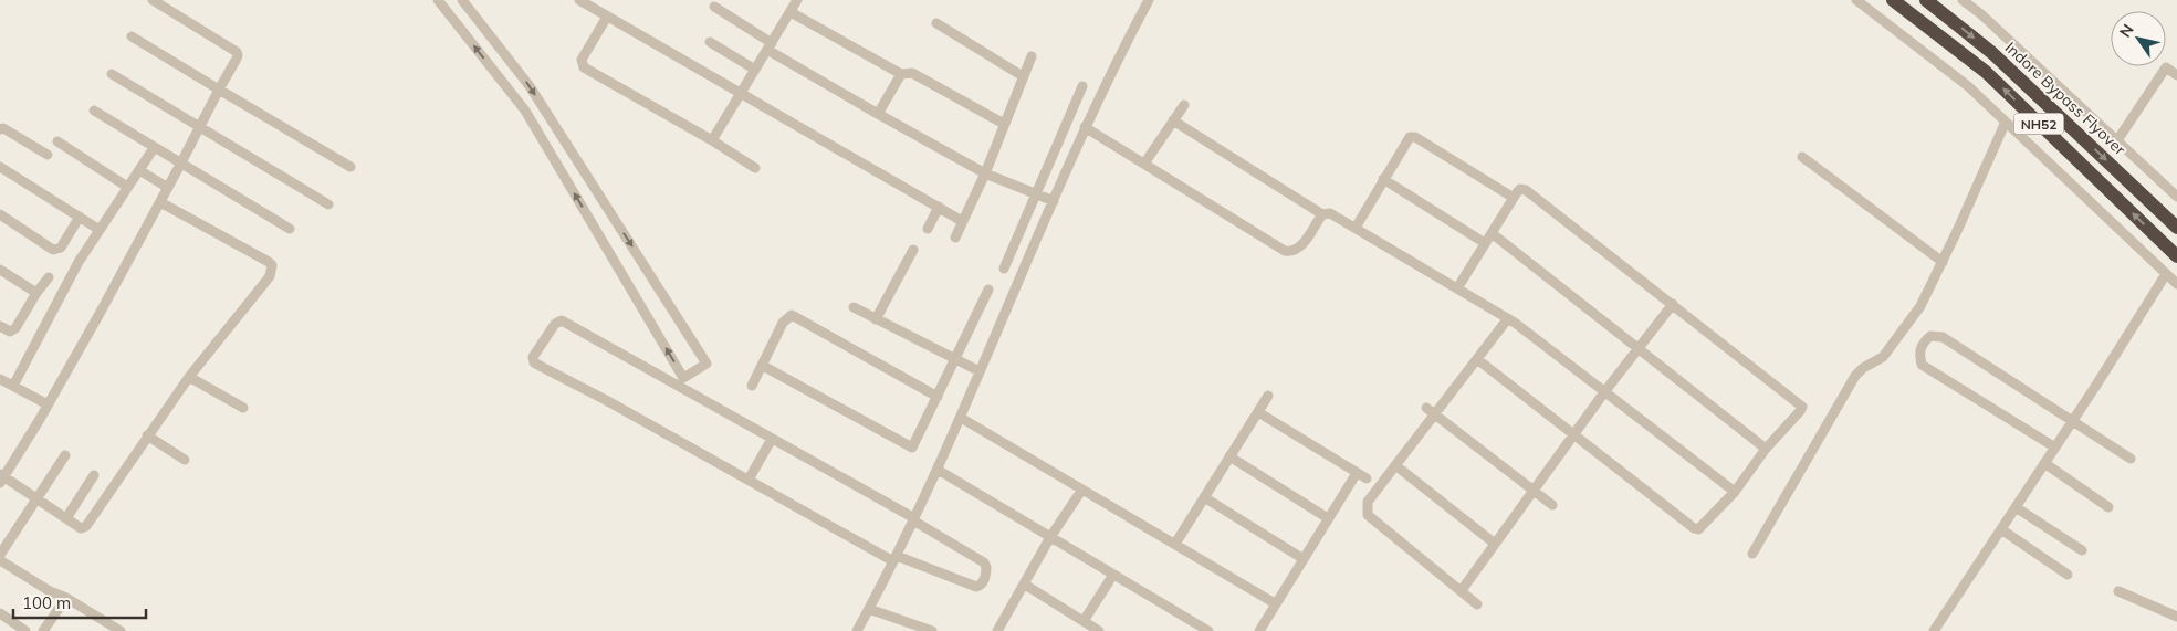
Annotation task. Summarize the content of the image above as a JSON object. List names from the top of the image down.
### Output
{
  "streets": {
    "highway": ["Indore Bypass Flyover", "NH52"]
  },
  "scale_bar": "100 m",
  "north": "top left"
}
